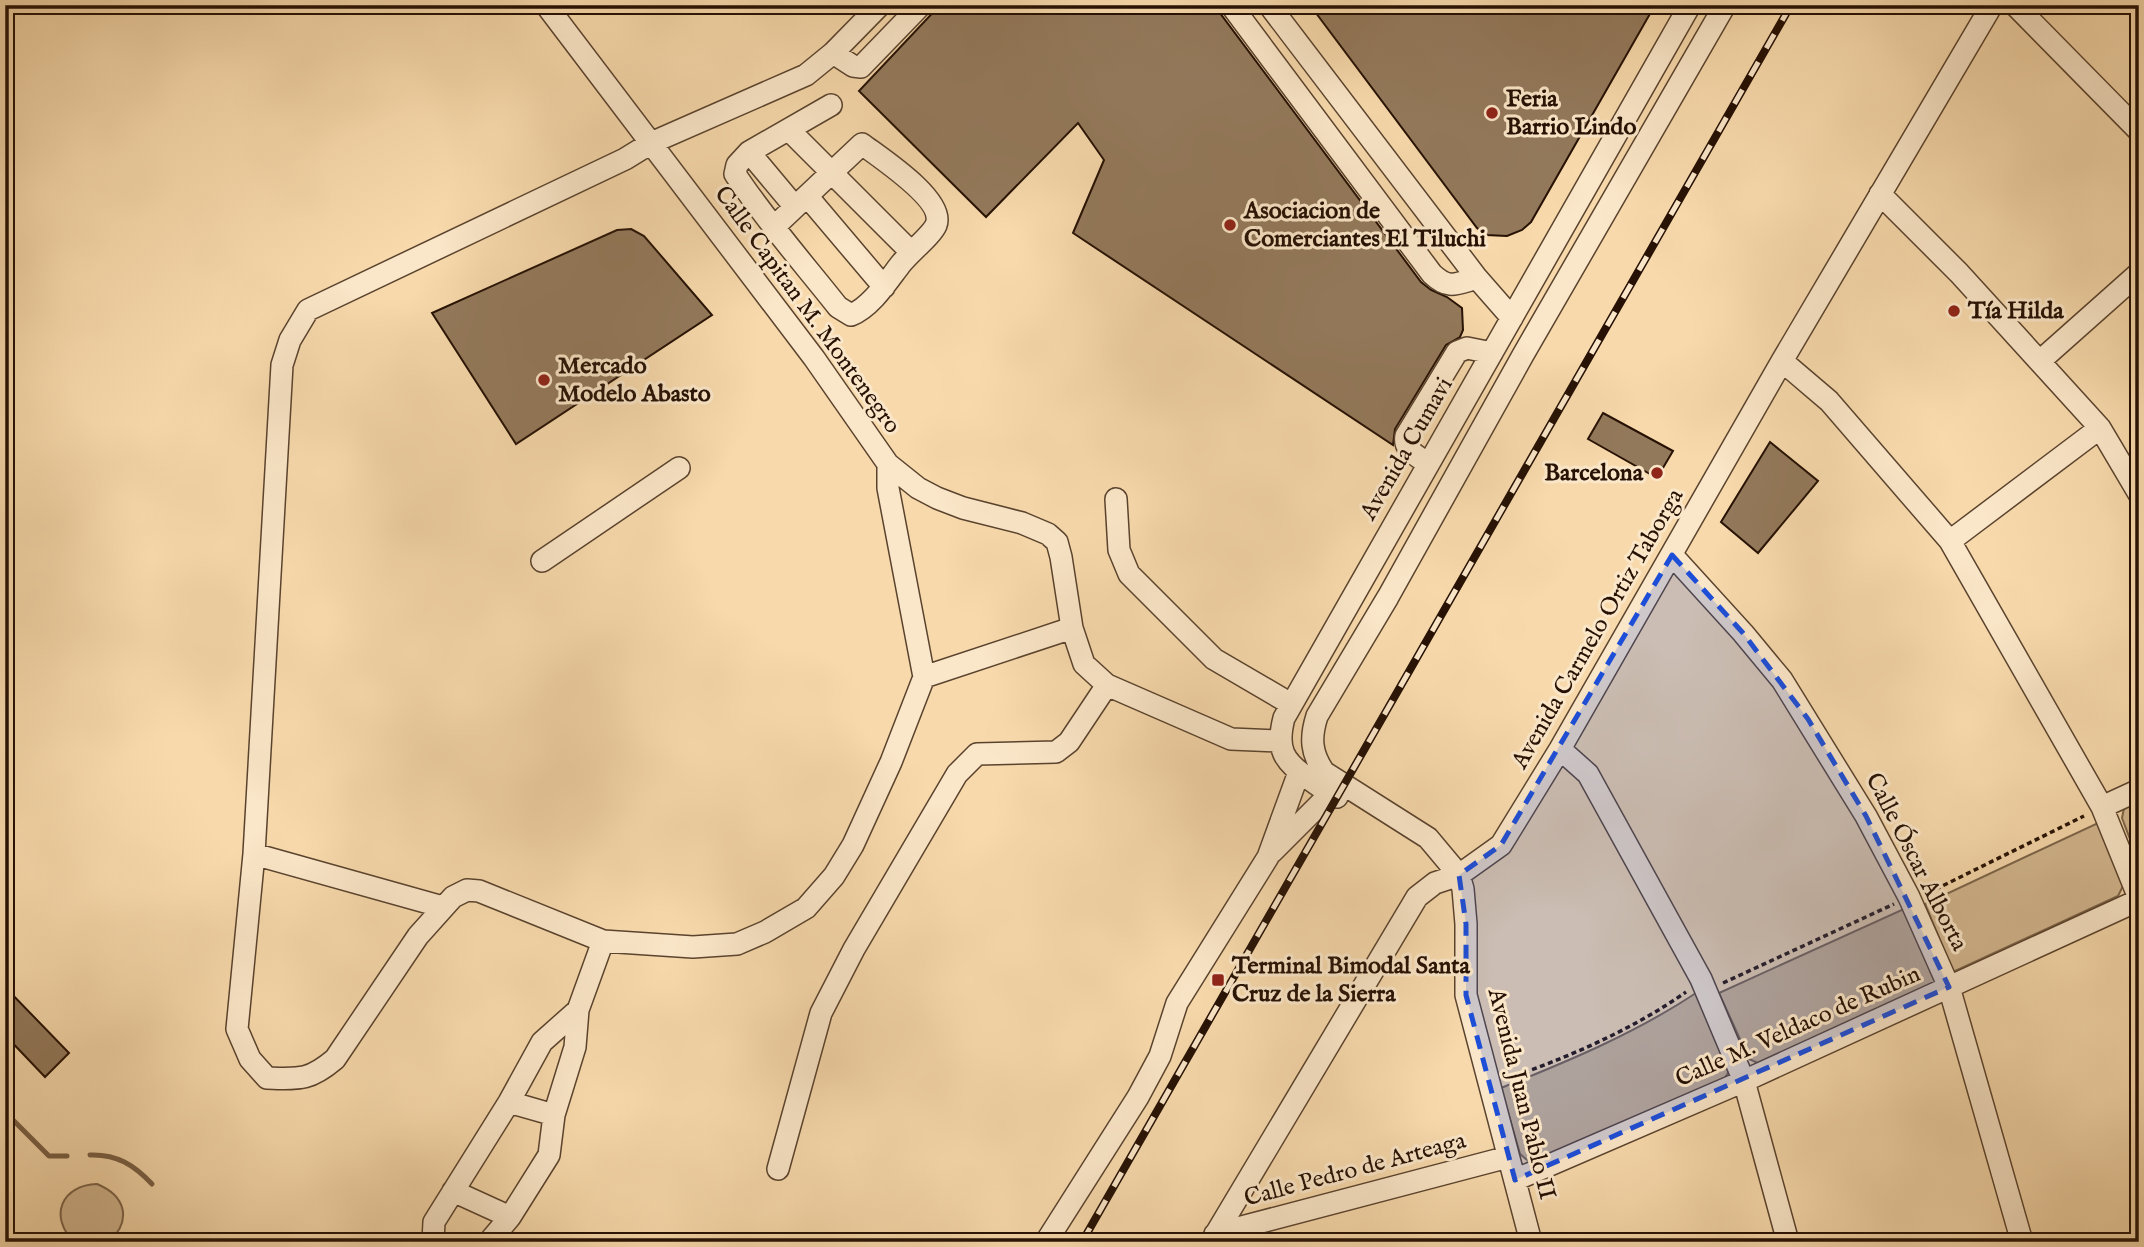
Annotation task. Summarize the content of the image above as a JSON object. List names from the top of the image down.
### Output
{
  "streets": {
    "street": [
      "Calle Capitan M. Montenegro",
      "Avenida Cumavi",
      "Avenida Carmelo Ortiz Taborga",
      "Calle Óscar Alborta",
      "Calle M. Veldaco de Rubin",
      "Avenida Juan Pablo II",
      "Calle Pedro de Arteaga"
    ]
  },
  "crossings": [
    ["Avenida Carmelo Ortiz Taborga", "Calle Óscar Alborta"],
    ["Avenida Carmelo Ortiz Taborga", "Avenida Juan Pablo II"],
    ["Avenida Carmelo Ortiz Taborga", "Calle Pedro de Arteaga"],
    ["Calle Óscar Alborta", "Calle M. Veldaco de Rubin"],
    ["Calle M. Veldaco de Rubin", "Avenida Juan Pablo II"],
    ["Avenida Juan Pablo II", "Calle Pedro de Arteaga"]
  ],
  "places": {
    "other": [
      "Feria Barrio Lindo",
      "Asociacion de Comerciantes El Tiluchi",
      "Tía Hilda",
      "Mercado Modelo Abasto",
      "Barcelona"
    ],
    "transit": ["Terminal Bimodal Santa Cruz de la Sierra"]
  }
}
